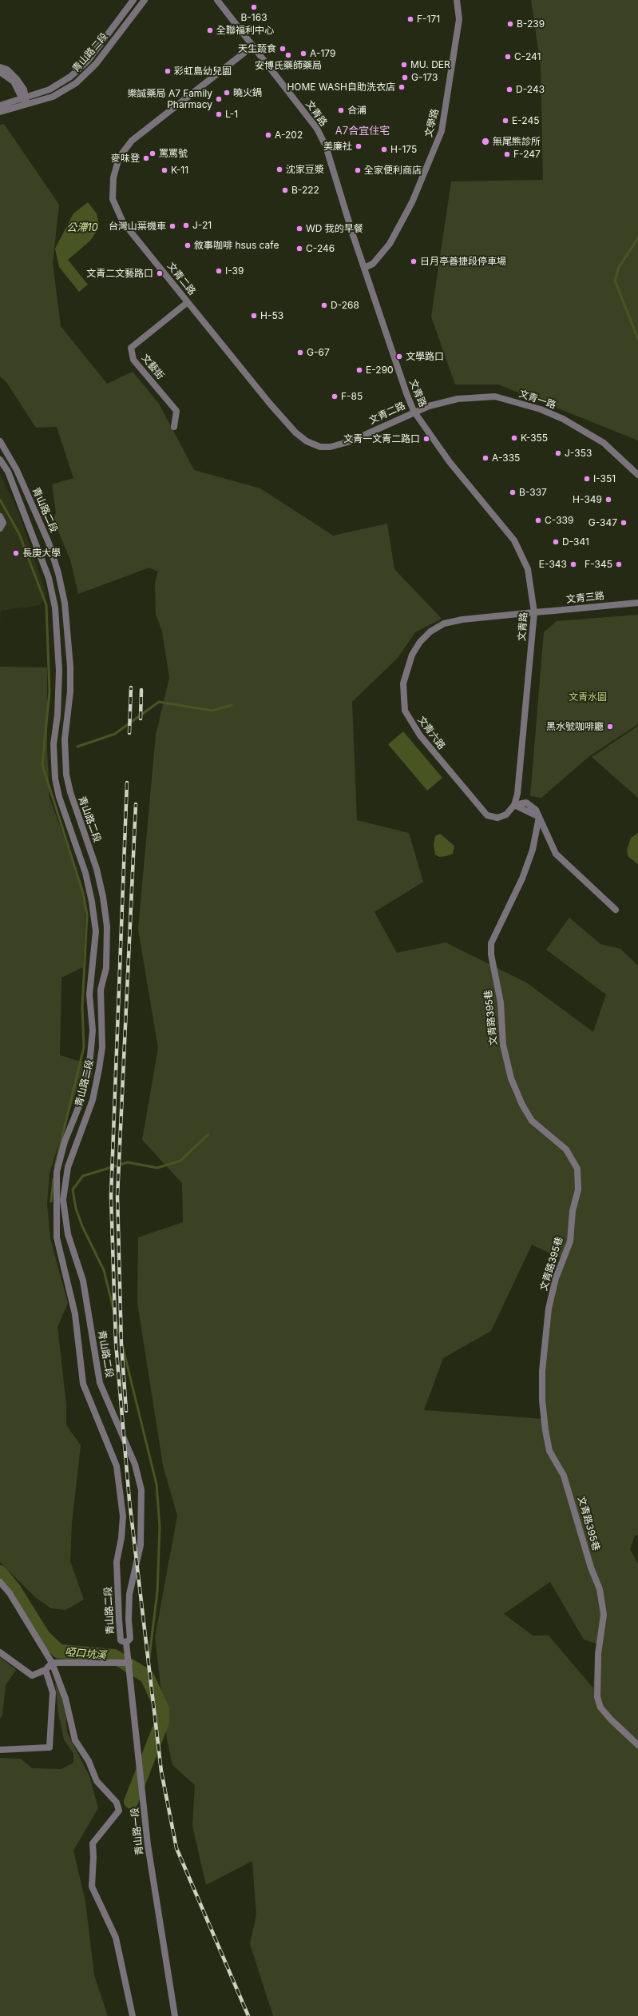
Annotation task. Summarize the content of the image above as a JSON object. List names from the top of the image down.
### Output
{
  "streets": {
    "street": [
      "青山路二段",
      "文青路",
      "文學路",
      "文青二路",
      "文藝街",
      "文青一路",
      "文青三路",
      "文青六路",
      "文青路395巷",
      "青山路一段"
    ]
  },
  "crossings": [
    ["青山路二段", "青山路一段"],
    ["文青路", "文學路"],
    ["文青路", "文青二路"],
    ["文青路", "文青一路"],
    ["文青路", "文青三路"],
    ["文青路", "文青六路"],
    ["文青二路", "文藝街"],
    ["文青二路", "文青一路"],
    ["文青三路", "文青六路"]
  ],
  "districts": ["A7合宜住宅"],
  "water": ["公滯10", "啞口坑溪"],
  "parks": ["文青水園"],
  "places": [
    "B-163",
    "F-171",
    "B-239",
    "全聯福利中心",
    "天生蔬食",
    "A-179",
    "安博氏藥師藥局",
    "C-241",
    "MU. DER",
    "彩虹島幼兒園",
    "G-173",
    "HOME WASH自助洗衣店",
    "D-243",
    "曉火鍋",
    "樂誠藥局 A7 Family Pharmacy",
    "合浦",
    "L-1",
    "E-245",
    "A-202",
    "無尾熊診所",
    "美廉社",
    "H-175",
    "罵罵號",
    "F-247",
    "麥味登",
    "沈家豆漿",
    "K-11",
    "全家便利商店",
    "B-222",
    "J-21",
    "台灣山葉機車",
    "WD 我的早餐",
    "敘事咖啡 hsus cafe",
    "C-246",
    "日月亭善捷段停車場",
    "I-39",
    "文青二文藝路口",
    "D-268",
    "H-53",
    "G-67",
    "文學路口",
    "E-290",
    "F-85",
    "K-355",
    "文青一文青二路口",
    "J-353",
    "A-335",
    "I-351",
    "B-337",
    "H-349",
    "C-339",
    "G-347",
    "D-341",
    "長庚大學",
    "E-343",
    "F-345",
    "黑水號咖啡廳"
  ]
}
